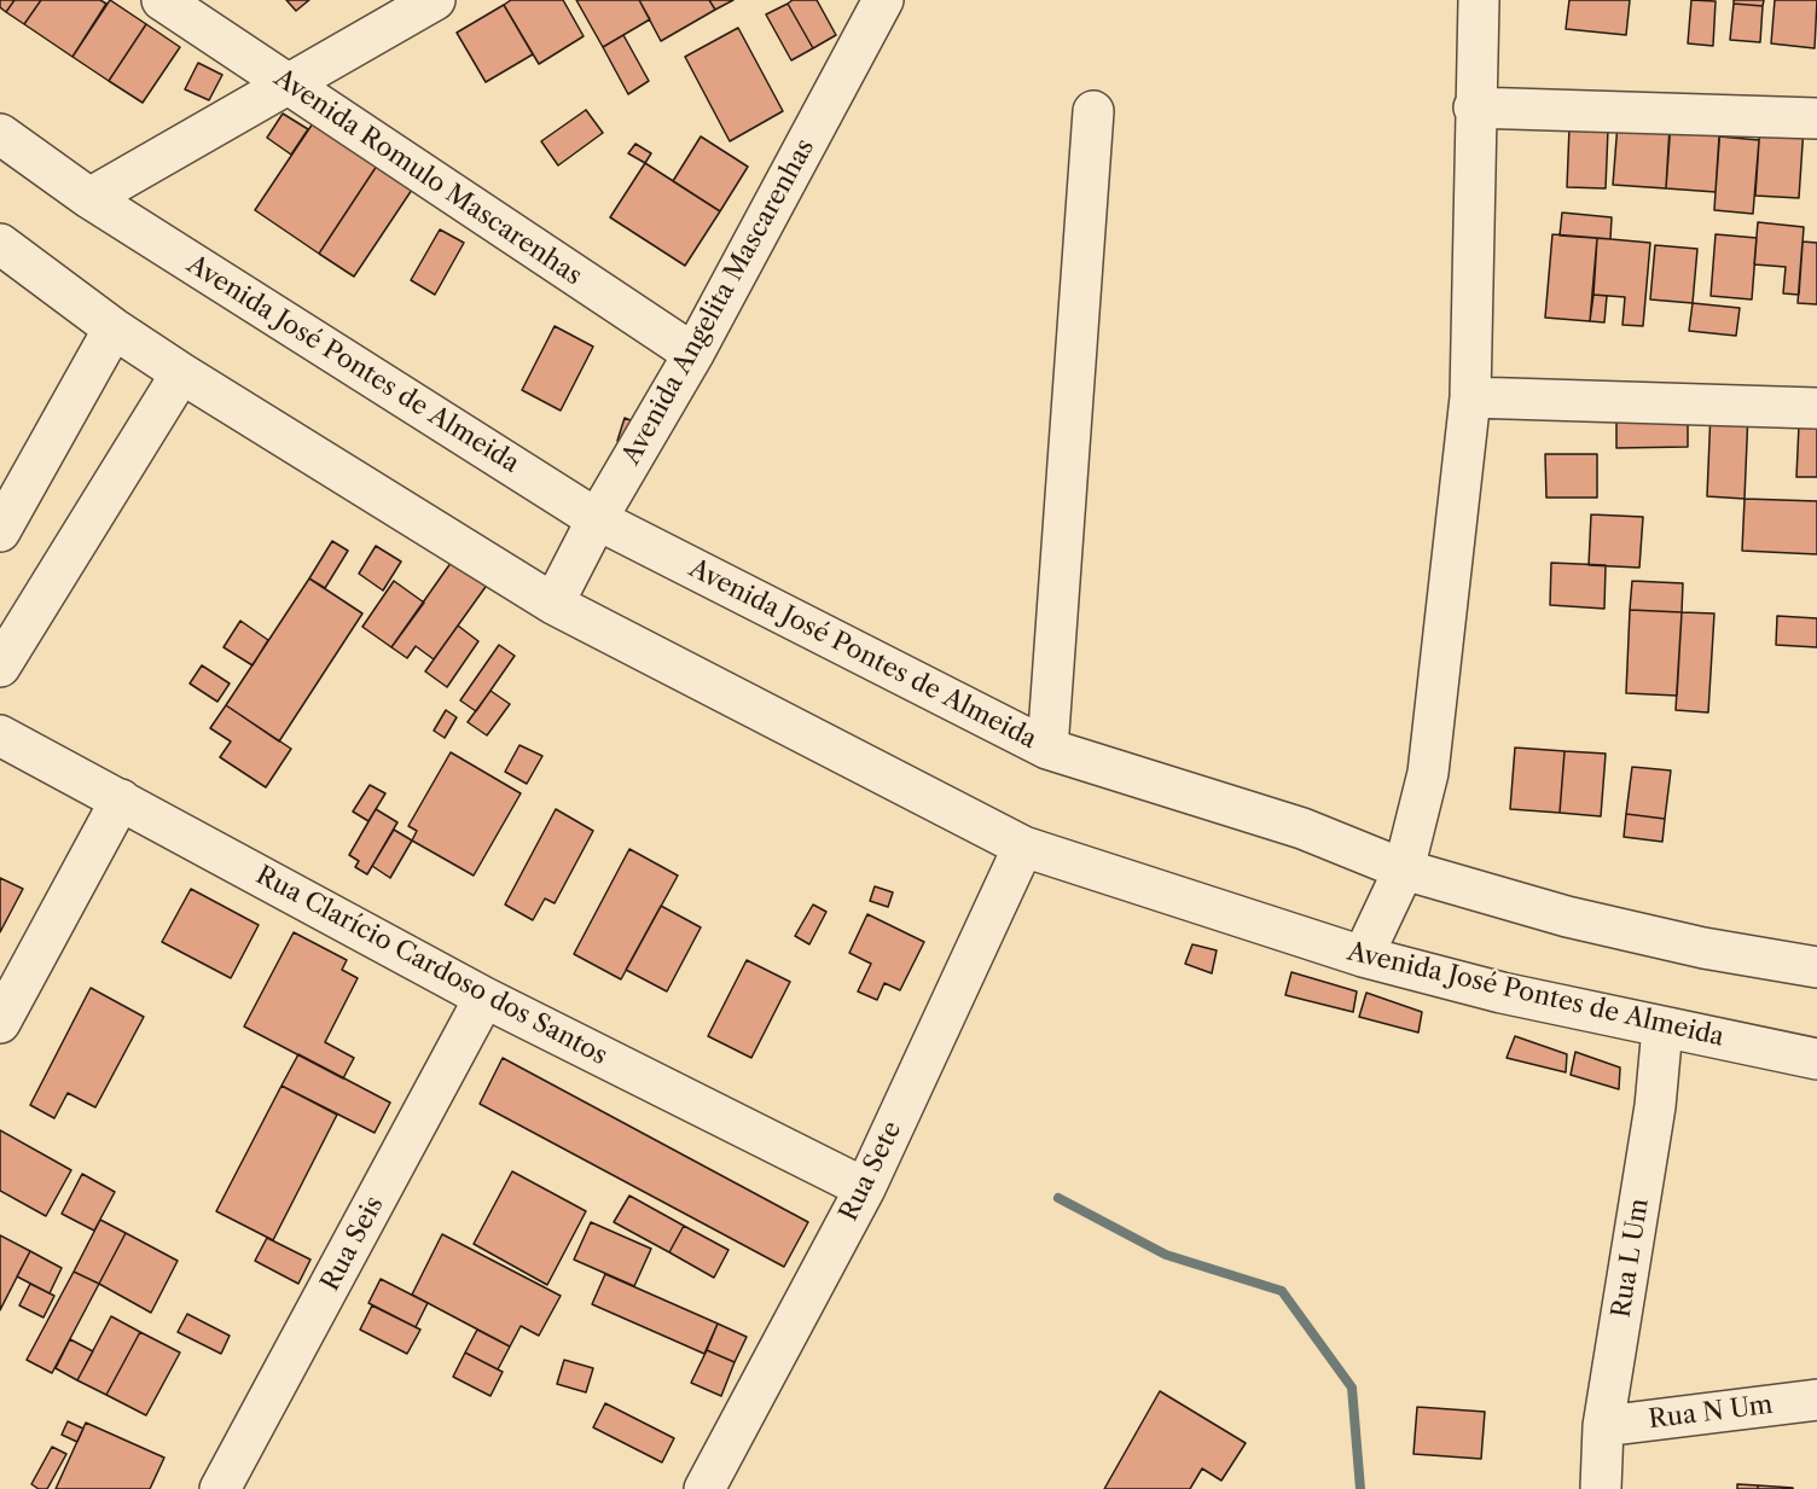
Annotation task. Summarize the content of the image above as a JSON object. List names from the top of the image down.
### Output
{
  "streets": {
    "street": [
      "Avenida Romulo Mascarenhas",
      "Avenida Angelita Mascarenhas",
      "Avenida José Pontes de Almeida",
      "Rua Clarício Cardoso dos Santos",
      "Rua Sete",
      "Rua Seis",
      "Rua L Um",
      "Rua N Um"
    ]
  },
  "crossings": [
    ["Avenida Romulo Mascarenhas", "Avenida Angelita Mascarenhas"],
    ["Avenida Angelita Mascarenhas", "Avenida José Pontes de Almeida"],
    ["Avenida José Pontes de Almeida", "Rua Sete"],
    ["Avenida José Pontes de Almeida", "Rua L Um"],
    ["Rua Clarício Cardoso dos Santos", "Rua Sete"],
    ["Rua Clarício Cardoso dos Santos", "Rua Seis"],
    ["Rua L Um", "Rua N Um"]
  ]
}
